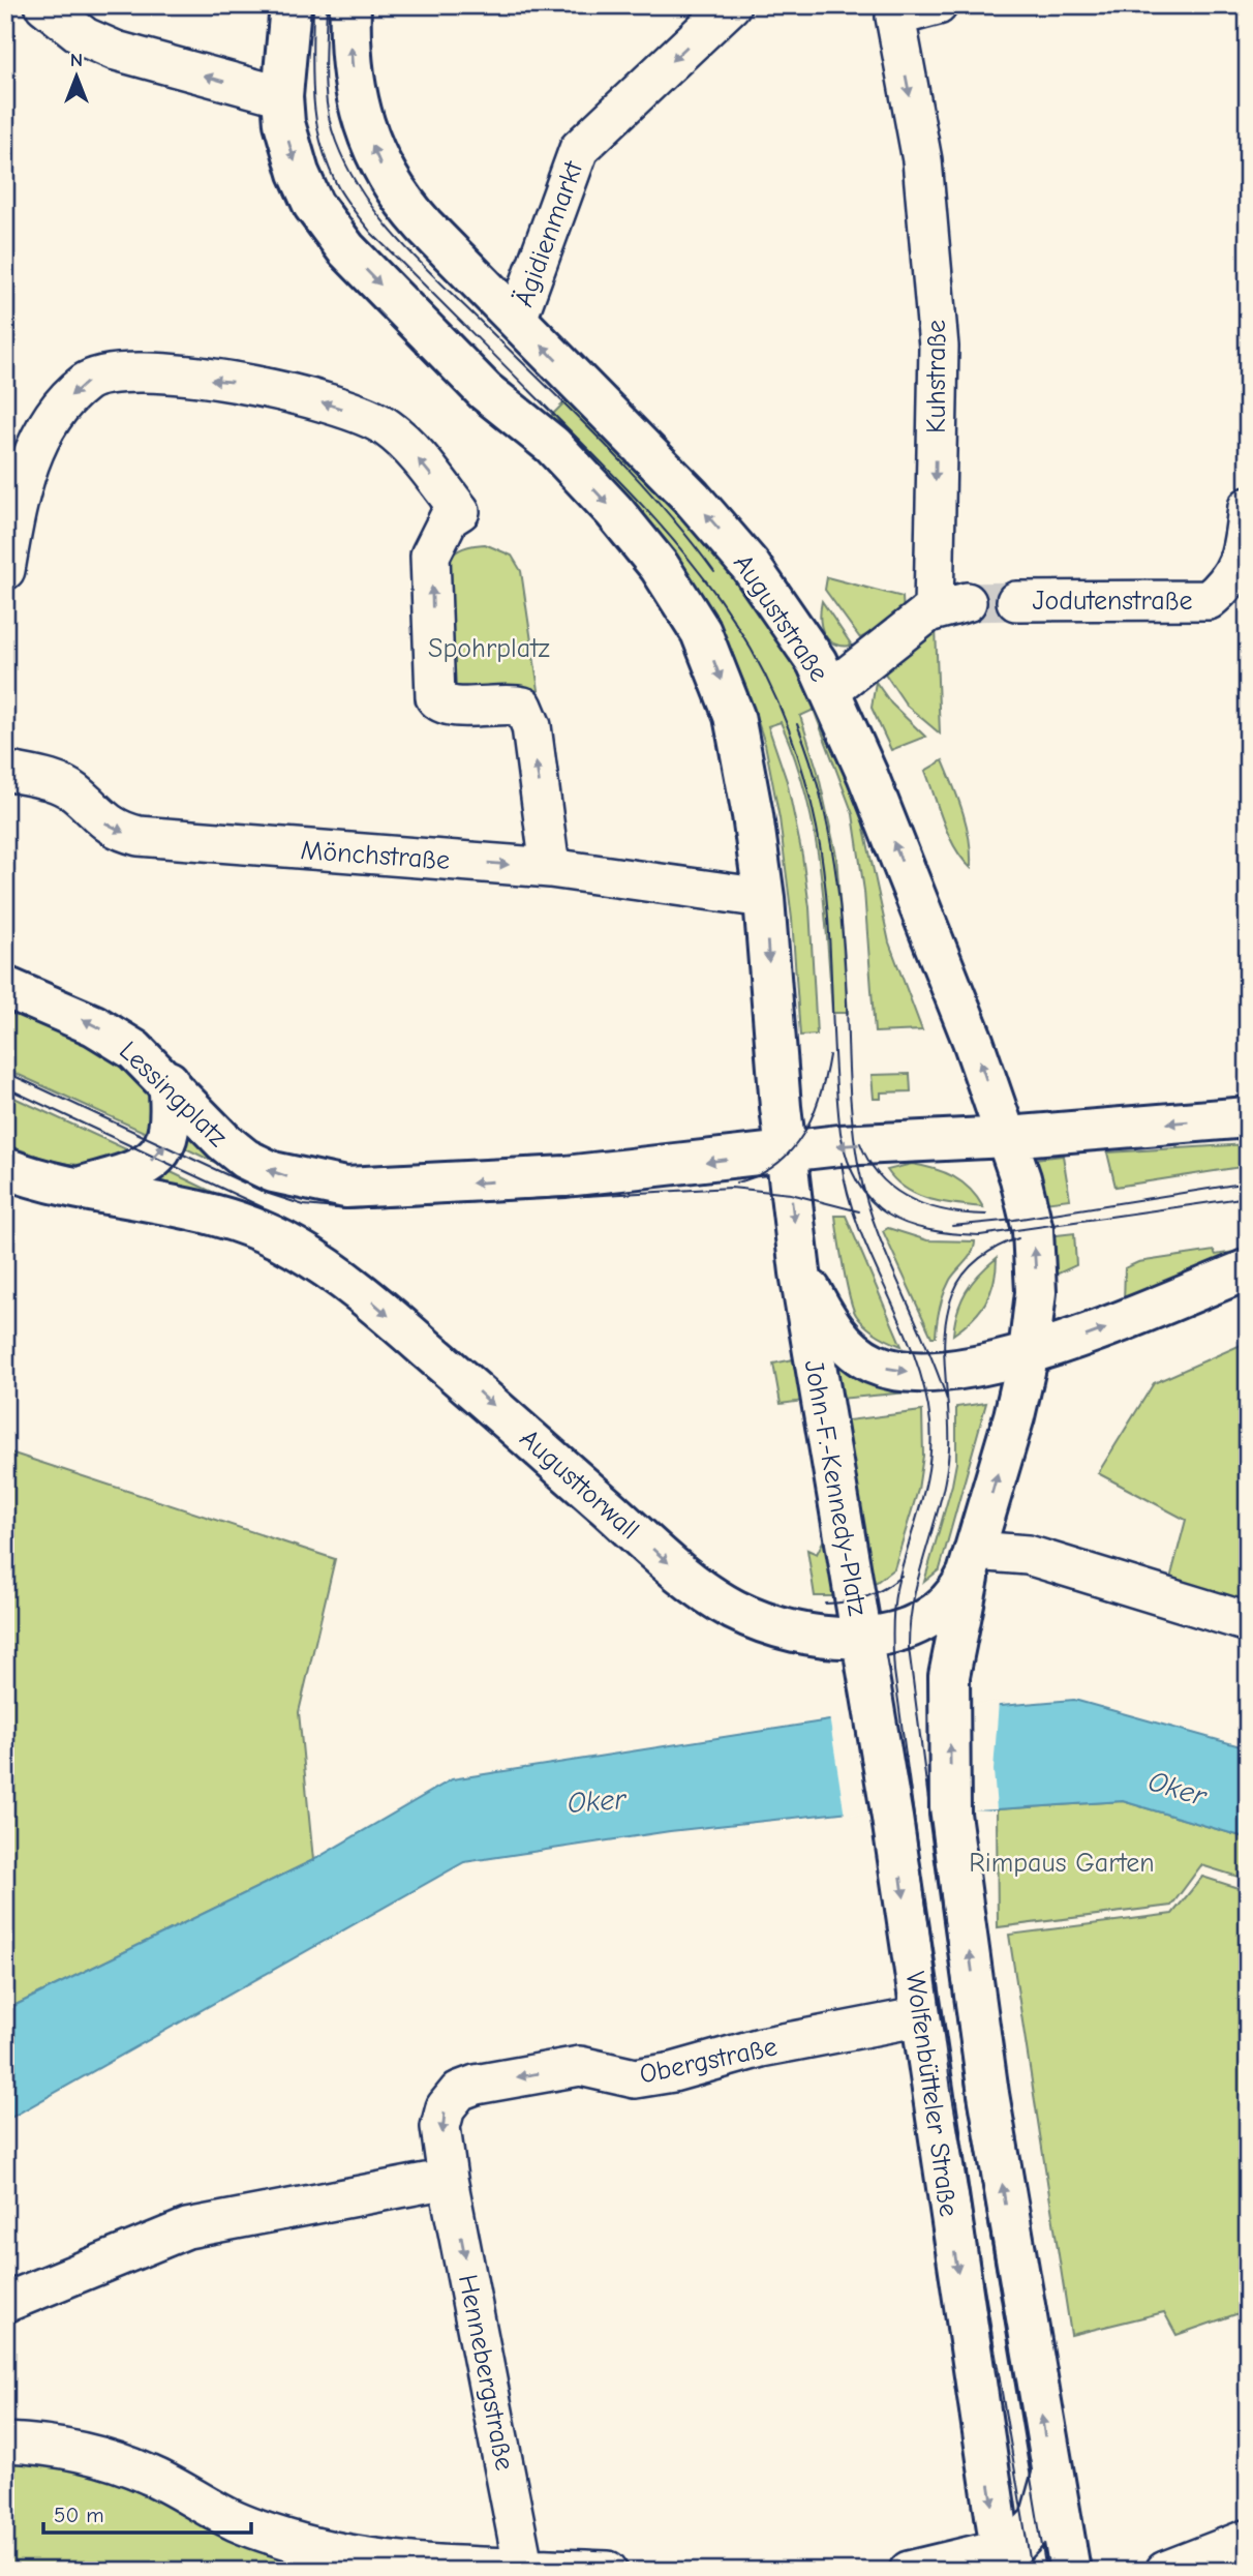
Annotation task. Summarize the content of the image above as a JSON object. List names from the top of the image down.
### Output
{
  "streets": {
    "main road": [
      "Auguststraße",
      "Lessingplatz",
      "Augusttorwall",
      "John-F.-Kennedy-Platz",
      "Wolfenbütteler Straße"
    ],
    "street": [
      "Ägidienmarkt",
      "Kuhstraße",
      "Jodutenstraße",
      "Mönchstraße",
      "Obergstraße",
      "Hennebergstraße"
    ]
  },
  "crossings": [
    ["Ägidienmarkt", "Auguststraße"],
    ["Kuhstraße", "Auguststraße"],
    ["Auguststraße", "John-F.-Kennedy-Platz"],
    ["Lessingplatz", "John-F.-Kennedy-Platz"],
    ["Augusttorwall", "John-F.-Kennedy-Platz"],
    ["Augusttorwall", "Wolfenbütteler Straße"],
    ["John-F.-Kennedy-Platz", "Wolfenbütteler Straße"],
    ["Obergstraße", "Wolfenbütteler Straße"],
    ["Obergstraße", "Hennebergstraße"]
  ],
  "one_way": [
    "Ägidienmarkt",
    "Kuhstraße",
    "Mönchstraße",
    "Lessingplatz",
    "Augusttorwall",
    "Obergstraße",
    "Hennebergstraße"
  ],
  "water": ["Oker"],
  "parks": ["Spohrplatz", "Rimpaus Garten"],
  "scale_bar": "50 m",
  "north": "top"
}
